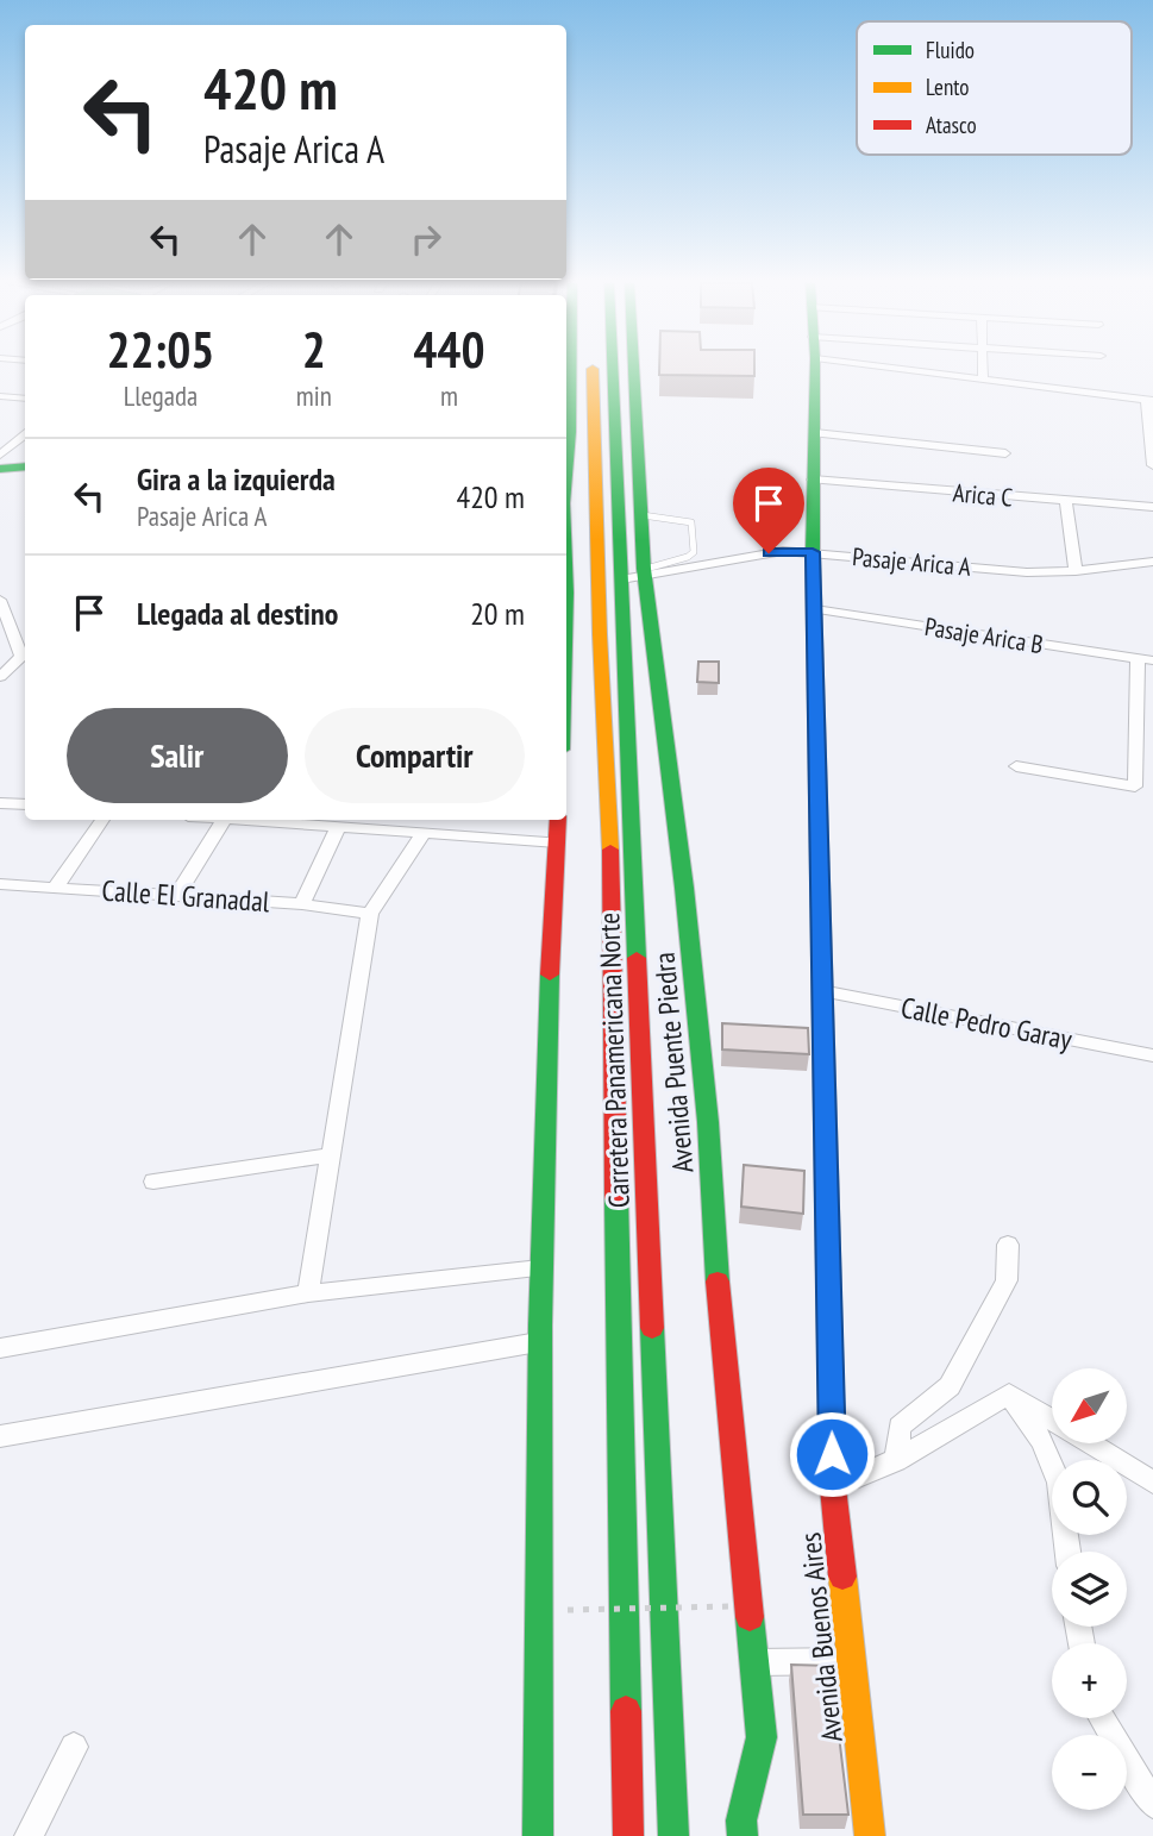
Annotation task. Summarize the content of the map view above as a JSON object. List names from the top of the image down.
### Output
{
  "streets": {
    "main road": ["Carretera Panamericana Norte", "Avenida Puente Piedra", "Avenida Buenos Aires"],
    "street": [
      "Arica C",
      "Pasaje Arica A",
      "Pasaje Arica B",
      "Calle El Granadal",
      "Calle Pedro Garay"
    ]
  },
  "crossings": [
    ["Arica C", "Avenida Buenos Aires"],
    ["Pasaje Arica A", "Carretera Panamericana Norte"],
    ["Pasaje Arica A", "Avenida Puente Piedra"],
    ["Pasaje Arica A", "Avenida Buenos Aires"],
    ["Pasaje Arica B", "Avenida Buenos Aires"],
    ["Calle Pedro Garay", "Avenida Buenos Aires"]
  ],
  "legend": ["Fluido", "Lento", "Atasco"],
  "north": "bottom left",
  "page": {
    "turn": ["420 m", "Pasaje Arica A"],
    "eta": [
      "22:05",
      "Llegada",
      "2",
      "min",
      "440",
      "m"
    ],
    "list": [
      {
        "name": "Gira a la izquierda",
        "note": "Pasaje Arica A",
        "value": "420 m"
      },
      {
        "name": "Llegada al destino",
        "value": "20 m"
      }
    ],
    "buttons": ["Salir", "Compartir"],
    "map_buttons": ["+", "−"]
  }
}
